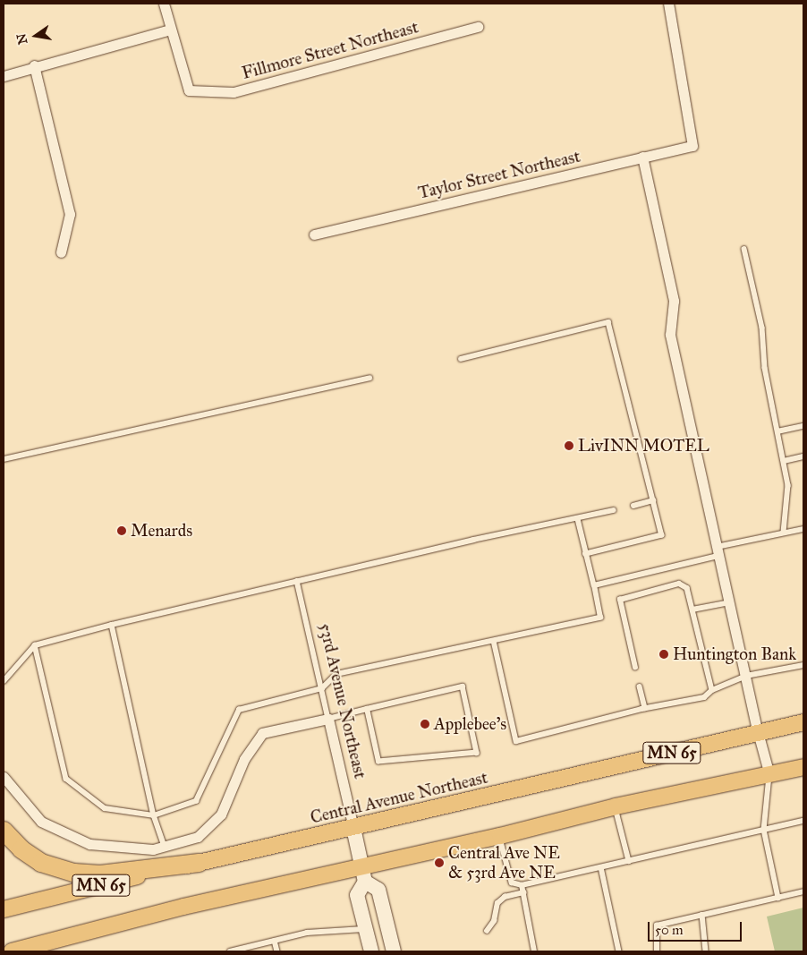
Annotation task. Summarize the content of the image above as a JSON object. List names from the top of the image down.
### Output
{
  "streets": {
    "main road": ["MN 65", "Central Avenue Northeast"],
    "street": ["Fillmore Street Northeast", "Taylor Street Northeast", "53rd Avenue Northeast"]
  },
  "crossings": [
    ["53rd Avenue Northeast", "MN 65"],
    ["53rd Avenue Northeast", "Central Avenue Northeast"]
  ],
  "places": [
    "LivINN MOTEL",
    "Menards",
    "Huntington Bank",
    "Applebee's",
    "Central Ave NE & 53rd Ave NE"
  ],
  "scale_bar": "50 m",
  "north": "left"
}
